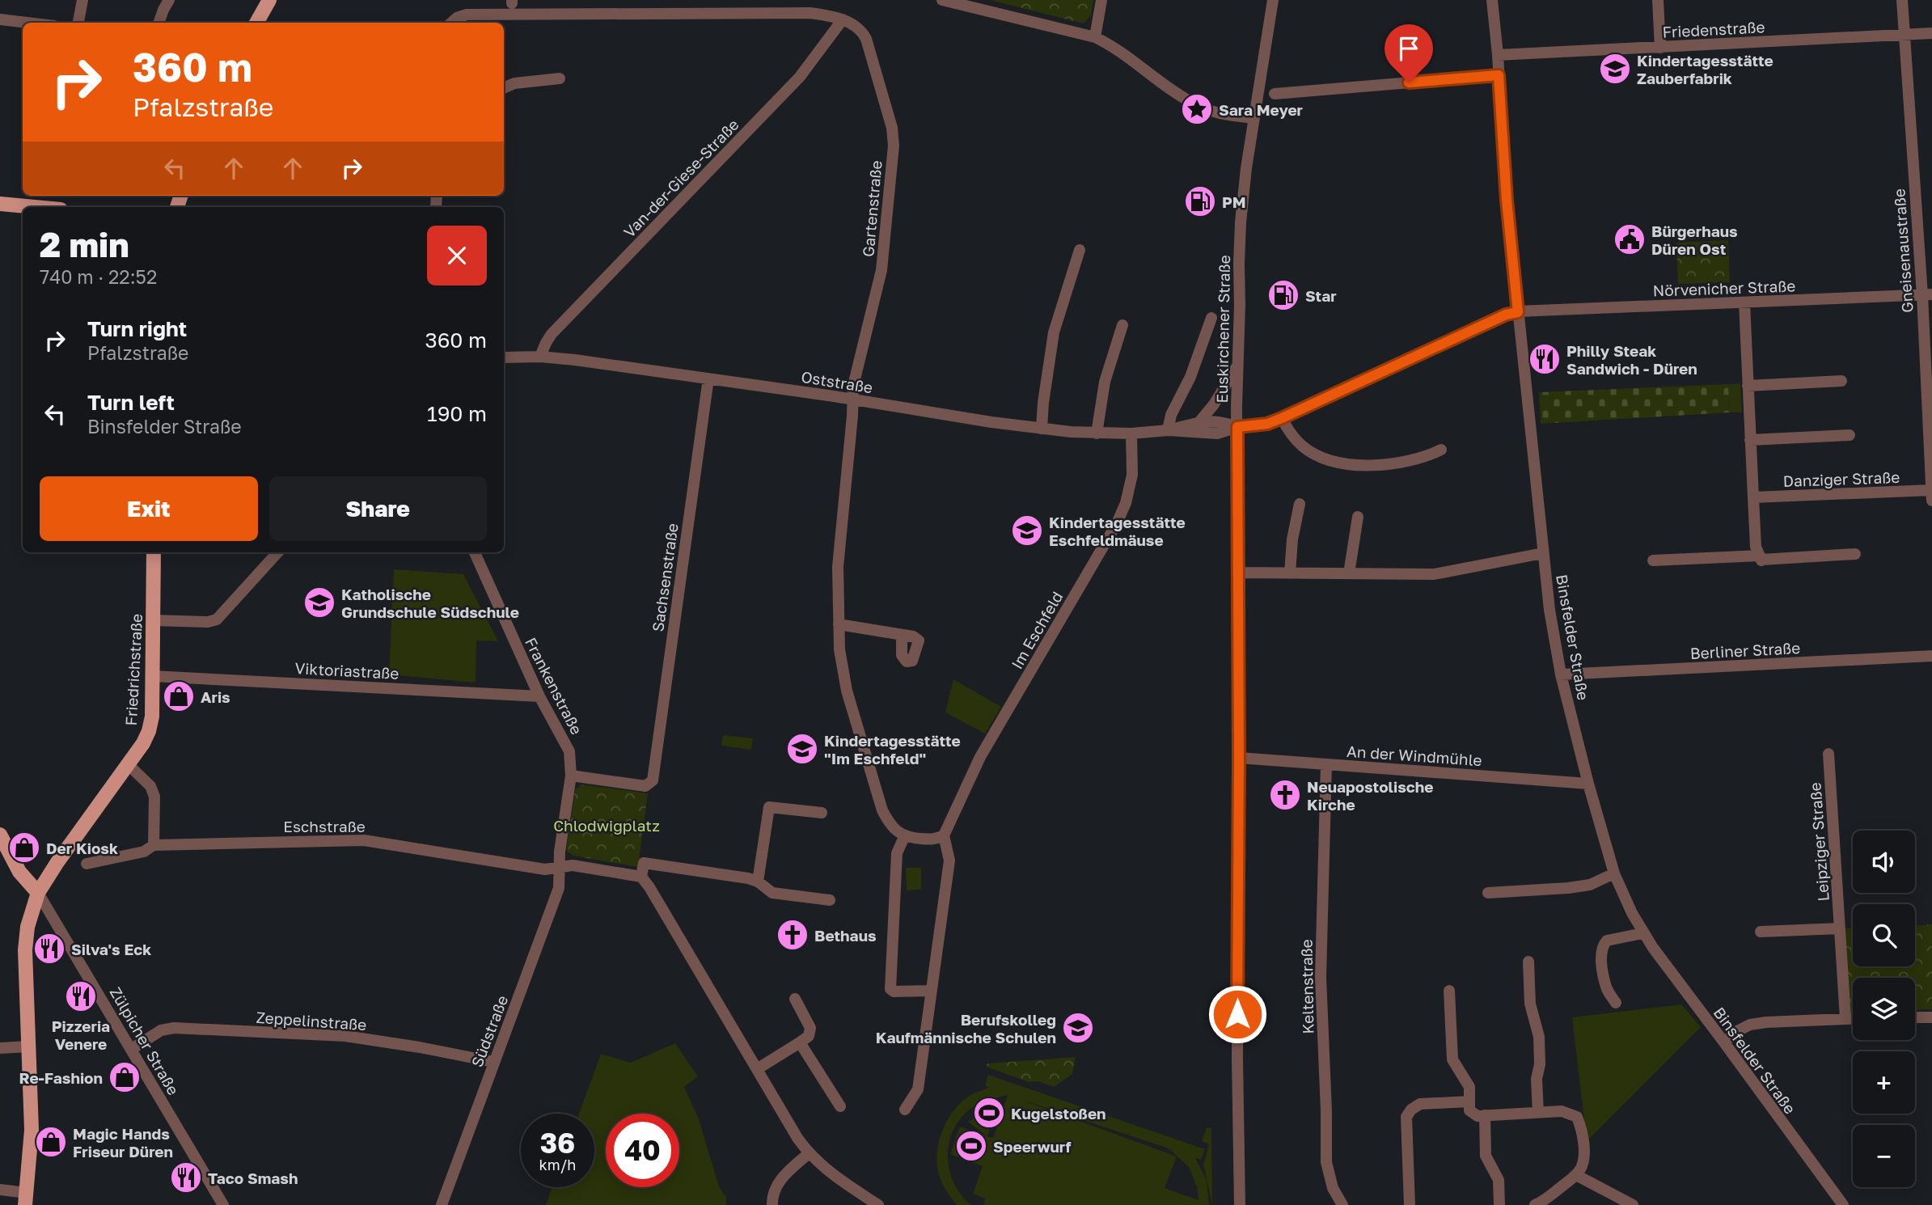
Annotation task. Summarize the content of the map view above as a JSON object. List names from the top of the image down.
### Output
{
  "streets": {
    "main road": ["Friedrichstraße"],
    "street": [
      "Friedenstraße",
      "Van-der-Giese-Straße",
      "Gartenstraße",
      "Gneisenaustraße",
      "Nörvenicher Straße",
      "Euskirchener Straße",
      "Oststraße",
      "Danziger Straße",
      "Sachsenstraße",
      "Im Eschfeld",
      "Binsfelder Straße",
      "Berliner Straße",
      "Viktoriastraße",
      "Frankenstraße",
      "An der Windmühle",
      "Eschstraße",
      "Leipziger Straße",
      "Keltenstraße",
      "Zeppelinstraße",
      "Südstraße",
      "Zülpicher Straße"
    ]
  },
  "crossings": [
    ["Friedenstraße", "Gneisenaustraße"],
    ["Friedenstraße", "Binsfelder Straße"],
    ["Van-der-Giese-Straße", "Gartenstraße"],
    ["Van-der-Giese-Straße", "Oststraße"],
    ["Gartenstraße", "Oststraße"],
    ["Gneisenaustraße", "Nörvenicher Straße"],
    ["Gneisenaustraße", "Danziger Straße"],
    ["Nörvenicher Straße", "Euskirchener Straße"],
    ["Nörvenicher Straße", "Oststraße"],
    ["Nörvenicher Straße", "Binsfelder Straße"],
    ["Euskirchener Straße", "Oststraße"],
    ["Euskirchener Straße", "An der Windmühle"],
    ["Oststraße", "Sachsenstraße"],
    ["Oststraße", "Im Eschfeld"],
    ["Sachsenstraße", "Frankenstraße"],
    ["Binsfelder Straße", "Berliner Straße"],
    ["Binsfelder Straße", "An der Windmühle"],
    ["Friedrichstraße", "Viktoriastraße"],
    ["Friedrichstraße", "Zülpicher Straße"],
    ["Viktoriastraße", "Frankenstraße"],
    ["An der Windmühle", "Keltenstraße"],
    ["Eschstraße", "Südstraße"],
    ["Zeppelinstraße", "Südstraße"],
    ["Zeppelinstraße", "Zülpicher Straße"]
  ],
  "parks": ["Chlodwigplatz"],
  "places": {
    "school or university": [
      "Kindertagesstätte Zauberfabrik",
      "Kindertagesstätte Eschfeldmäuse",
      "Katholische Grundschule Südschule",
      "Kindertagesstätte \"Im Eschfeld\"",
      "Berufskolleg Kaufmännische Schulen"
    ],
    "place": ["Sara Meyer"],
    "fuel station": ["PM", "Star"],
    "public building": ["Bürgerhaus Düren Ost"],
    "restaurant": [
      "Philly Steak Sandwich - Düren",
      "Silva's Eck",
      "Pizzeria Venere",
      "Taco Smash"
    ],
    "shop": [
      "Aris",
      "Der Kiosk",
      "Re-Fashion",
      "Magic Hands Friseur Düren"
    ],
    "church": ["Neuapostolische Kirche", "Bethaus"],
    "sports": ["Kugelstoßen", "Speerwurf"]
  },
  "page": {
    "turn": ["360 m", "Pfalzstraße"],
    "heading": ["2 min", "740 m · 22:52"],
    "list": [
      {
        "name": "Turn right",
        "note": "Pfalzstraße",
        "value": "360 m"
      },
      {
        "name": "Turn left",
        "note": "Binsfelder Straße",
        "value": "190 m"
      }
    ],
    "buttons": ["Exit", "Share"],
    "map_buttons": ["+", "−"],
    "speed": "36 km/h",
    "limit": "40"
  }
}
